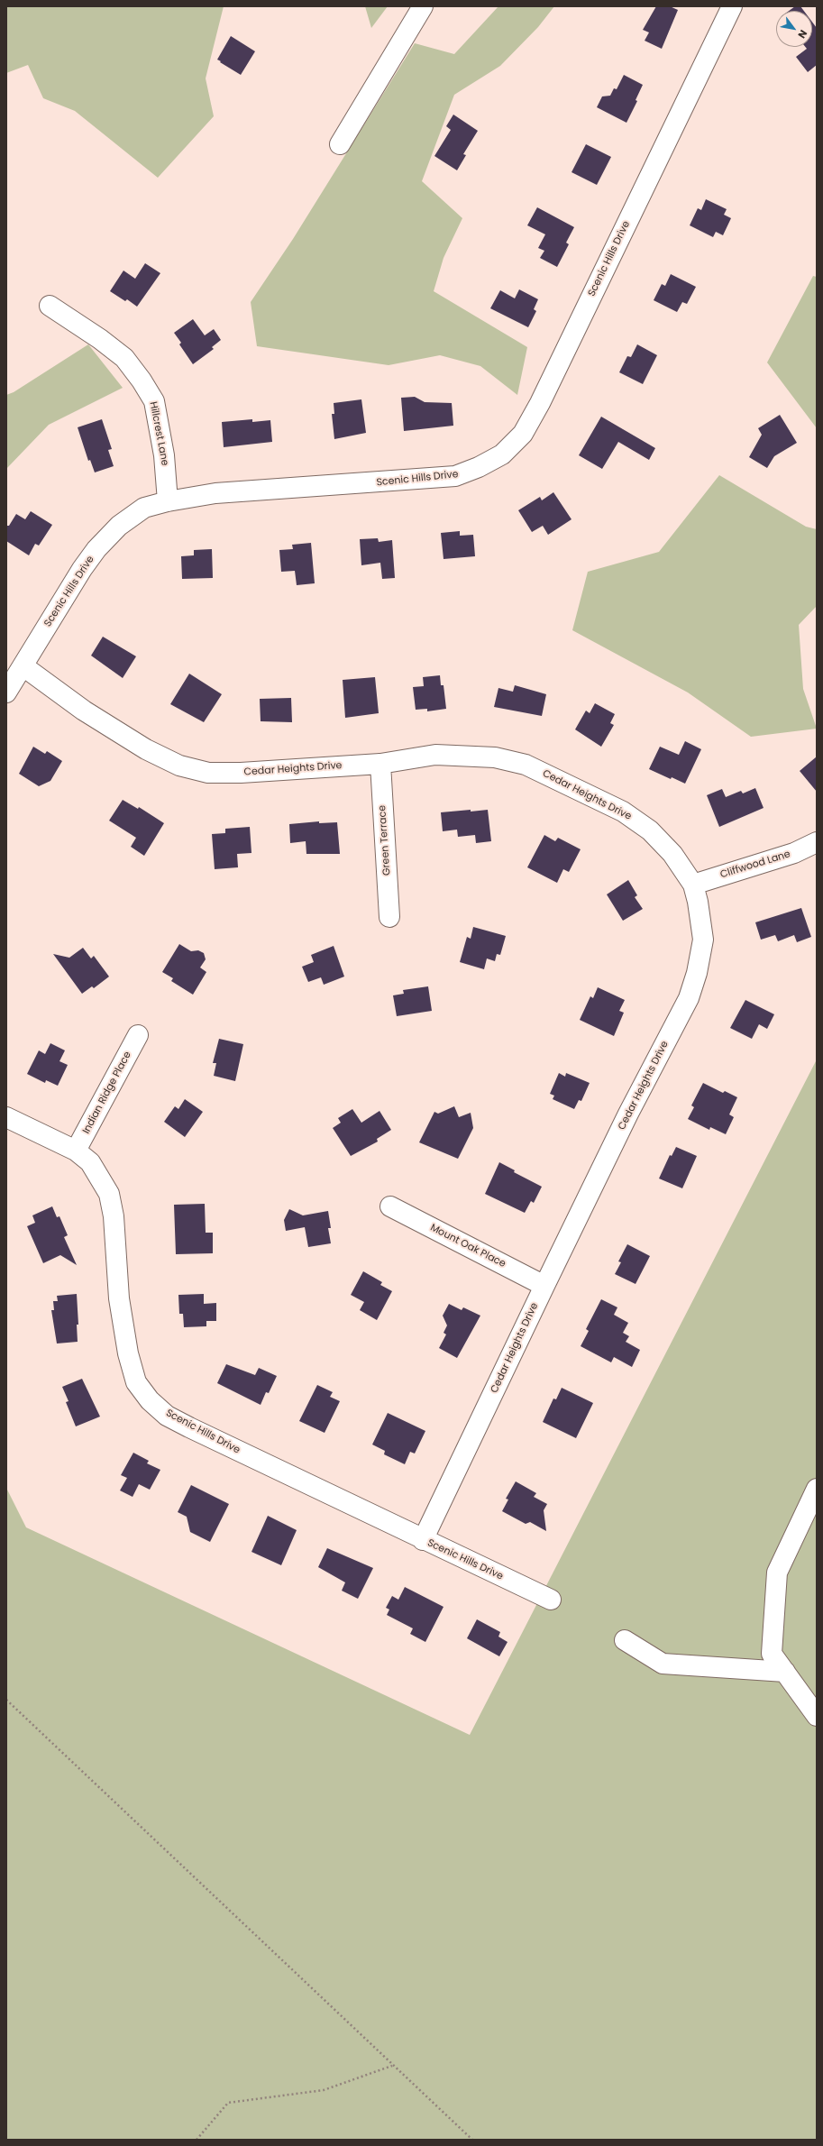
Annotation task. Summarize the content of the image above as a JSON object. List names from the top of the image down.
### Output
{
  "streets": {
    "street": [
      "Scenic Hills Drive",
      "Hillcrest Lane",
      "Cedar Heights Drive",
      "Green Terrace",
      "Cliffwood Lane",
      "Indian Ridge Place",
      "Mount Oak Place"
    ]
  },
  "crossings": [
    ["Scenic Hills Drive", "Hillcrest Lane"],
    ["Scenic Hills Drive", "Cedar Heights Drive"],
    ["Scenic Hills Drive", "Indian Ridge Place"],
    ["Cedar Heights Drive", "Green Terrace"],
    ["Cedar Heights Drive", "Cliffwood Lane"],
    ["Cedar Heights Drive", "Mount Oak Place"]
  ],
  "north": "bottom right"
}
